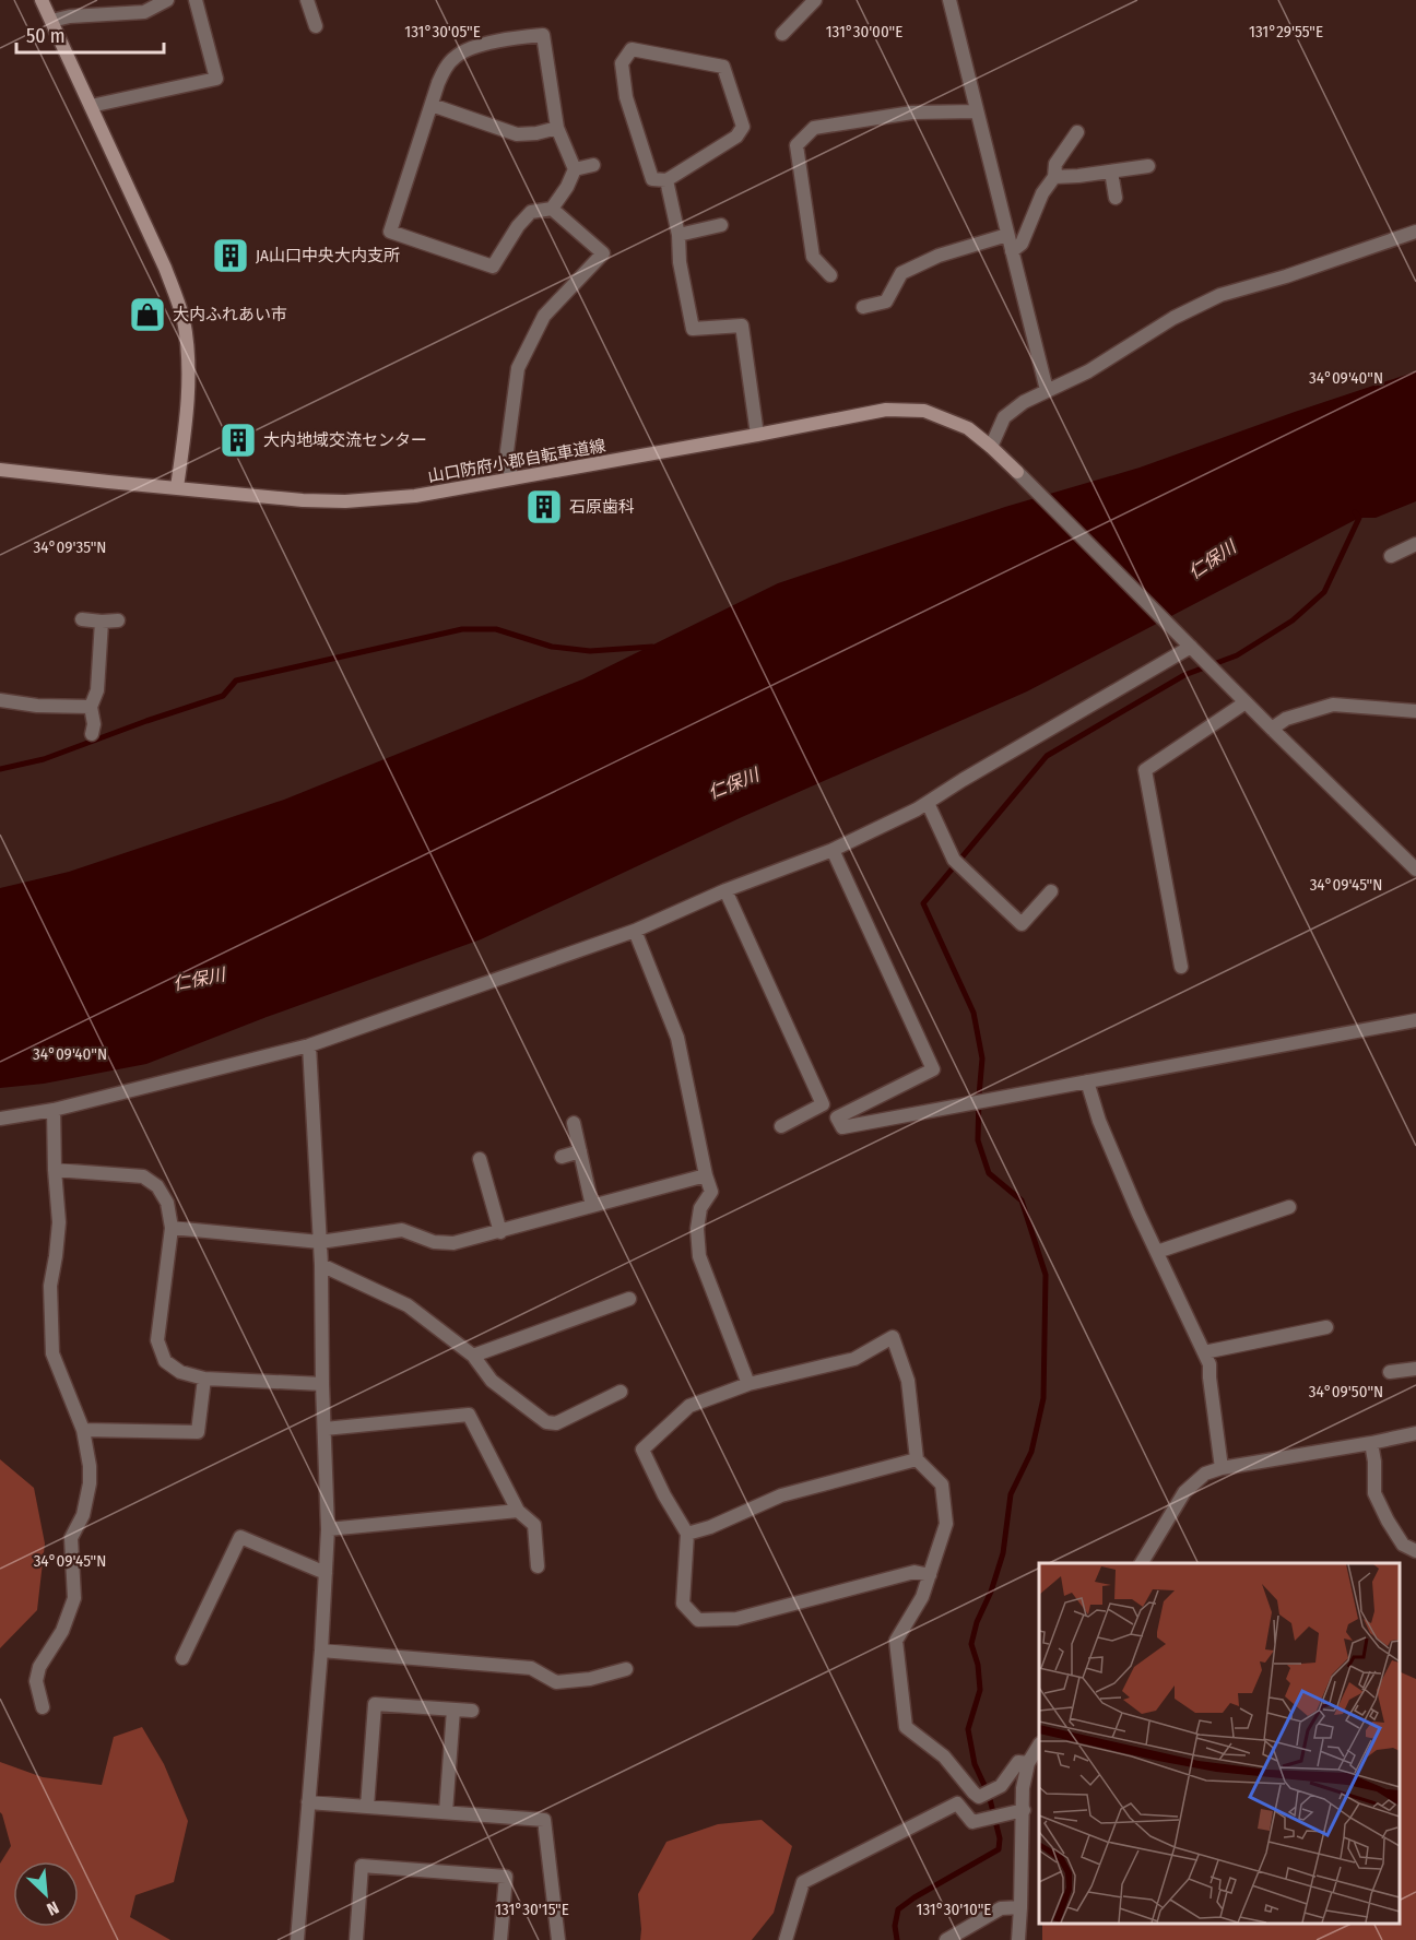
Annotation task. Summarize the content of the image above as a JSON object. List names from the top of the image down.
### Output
{
  "streets": {
    "main road": ["山口防府小郡自転車道線"]
  },
  "water": ["仁保川"],
  "places": {
    "building": ["JA山口中央大内支所", "大内地域交流センター", "石原歯科"],
    "shop": ["大内ふれあい市"]
  },
  "scale_bar": "50 m",
  "north": "bottom right",
  "coordinates": [
    "131°29'55\"E",
    "131°30'05\"E",
    "131°30'00\"E",
    "34°09'40\"N",
    "34°09'35\"N",
    "34°09'45\"N",
    "34°09'50\"N",
    "131°30'15\"E",
    "131°30'10\"E"
  ]
}
